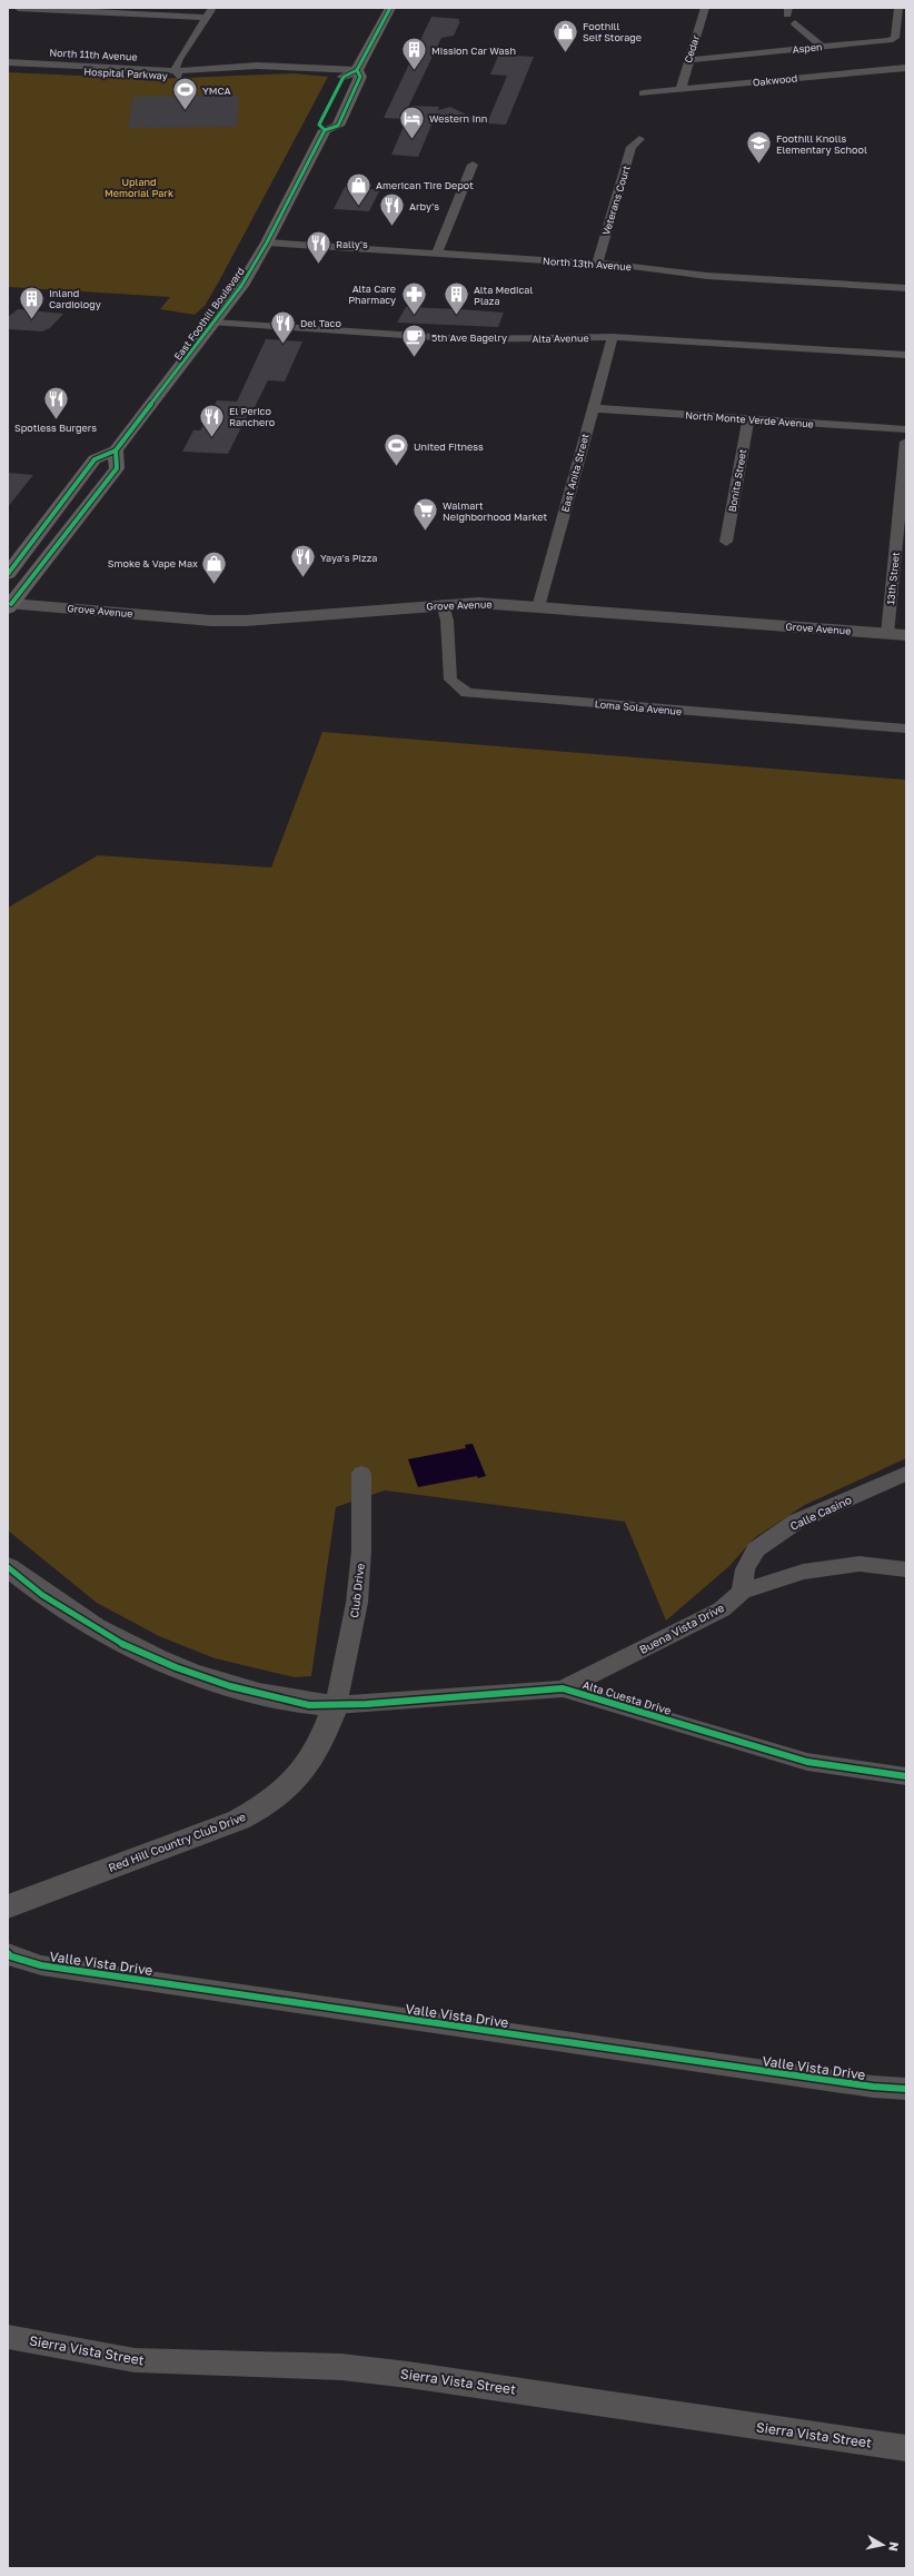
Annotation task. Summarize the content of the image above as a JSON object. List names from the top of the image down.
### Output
{
  "streets": {
    "main road": ["East Foothill Boulevard"],
    "street": [
      "Aspen",
      "Cedar",
      "Hospital Parkway",
      "Oakwood",
      "Veterans Court",
      "North 13th Avenue",
      "Alta Avenue",
      "North Monte Verde Avenue",
      "East Anita Street",
      "Bonita Street",
      "13th Street",
      "Grove Avenue",
      "Loma Sola Avenue",
      "Calle Casino",
      "Club Drive",
      "Buena Vista Drive",
      "Alta Cuesta Drive",
      "Red Hill Country Club Drive",
      "Valle Vista Drive",
      "Sierra Vista Street"
    ]
  },
  "crossings": [
    ["Aspen", "Cedar"],
    ["Cedar", "Oakwood"],
    ["Hospital Parkway", "East Foothill Boulevard"],
    ["Veterans Court", "North 13th Avenue"],
    ["North 13th Avenue", "East Foothill Boulevard"],
    ["East Foothill Boulevard", "Alta Avenue"],
    ["Alta Avenue", "East Anita Street"],
    ["North Monte Verde Avenue", "East Anita Street"],
    ["North Monte Verde Avenue", "Bonita Street"],
    ["East Anita Street", "Grove Avenue"],
    ["13th Street", "Grove Avenue"],
    ["Grove Avenue", "Loma Sola Avenue"],
    ["Calle Casino", "Buena Vista Drive"],
    ["Club Drive", "Alta Cuesta Drive"],
    ["Club Drive", "Red Hill Country Club Drive"],
    ["Buena Vista Drive", "Alta Cuesta Drive"],
    ["Alta Cuesta Drive", "Red Hill Country Club Drive"]
  ],
  "parks": ["Upland Memorial Park"],
  "places": {
    "shop": ["Foothill Self Storage", "American Tire Depot", "Smoke & Vape Max"],
    "building": ["Mission Car Wash", "Alta Medical Plaza", "Inland Cardiology"],
    "sports": ["YMCA", "United Fitness"],
    "hotel": ["Western Inn"],
    "school or university": ["Foothill Knolls Elementary School"],
    "restaurant": [
      "Arby's",
      "Rally's",
      "Del Taco",
      "Spotless Burgers",
      "El Perico Ranchero",
      "Yaya's Pizza"
    ],
    "pharmacy": ["Alta Care Pharmacy"],
    "cafe": ["5th Ave Bagelry"],
    "supermarket": ["Walmart Neighborhood Market"]
  },
  "north": "right"
}
